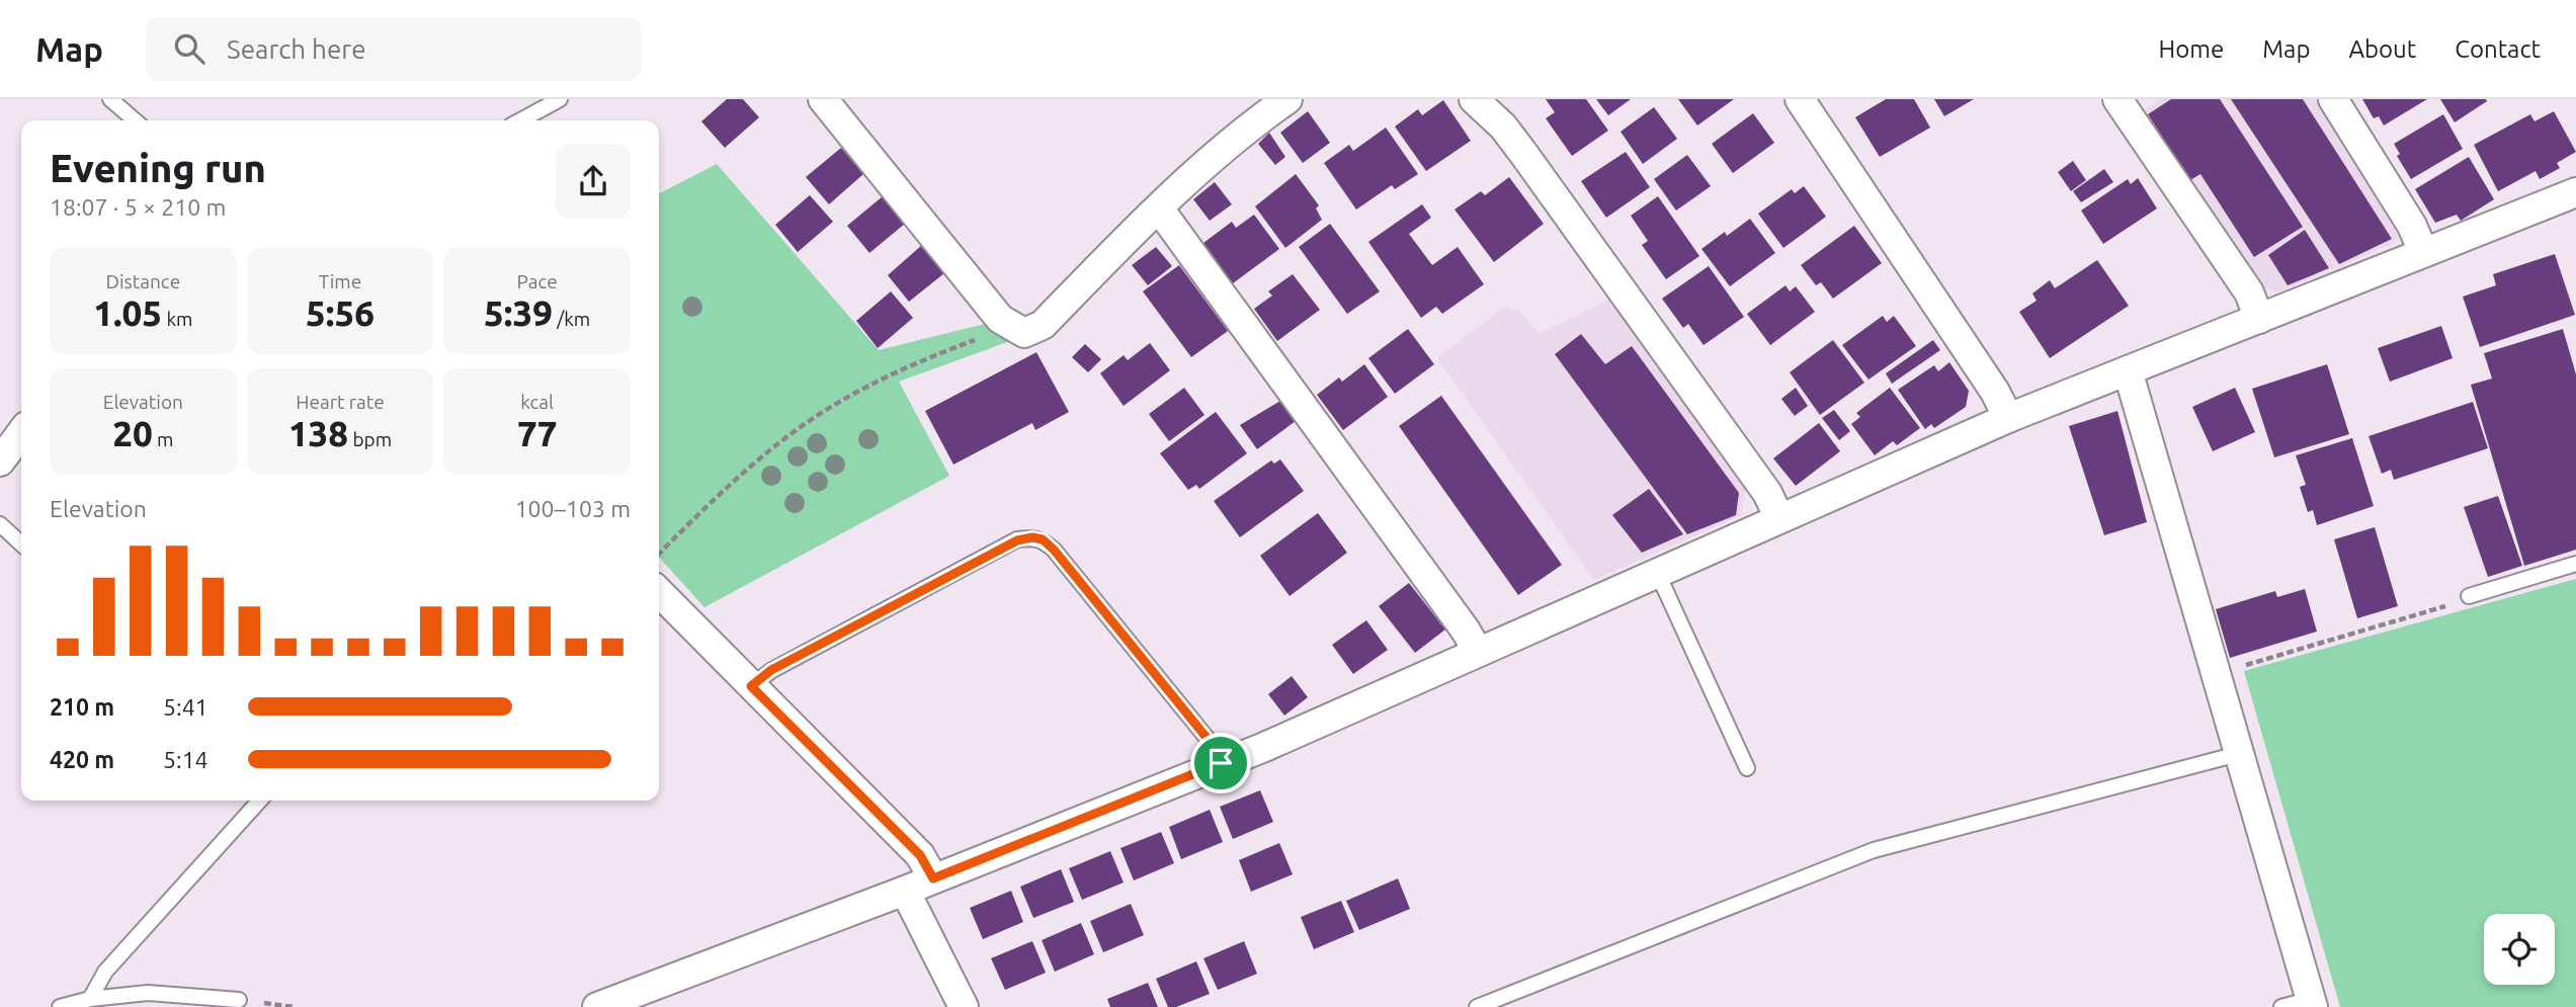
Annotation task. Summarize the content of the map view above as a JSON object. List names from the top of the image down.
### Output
{
  "page": {
    "header": "Map",
    "search": "Search here",
    "nav": [
      "Home",
      "Map",
      "About",
      "Contact"
    ],
    "heading": ["Evening run", "18:07 · 5 × 210 m"],
    "stats": [
      ["Distance", "1.05 km"],
      ["Time", "5:56"],
      ["Pace", "5:39 /km"],
      ["Elevation", "20 m"],
      ["Heart rate", "138 bpm"],
      ["kcal", "77"]
    ],
    "chart": ["Elevation", "100–103 m"],
    "list": [
      {
        "name": "210 m",
        "note": "5:41"
      },
      {
        "name": "420 m",
        "note": "5:14"
      }
    ]
  }
}
